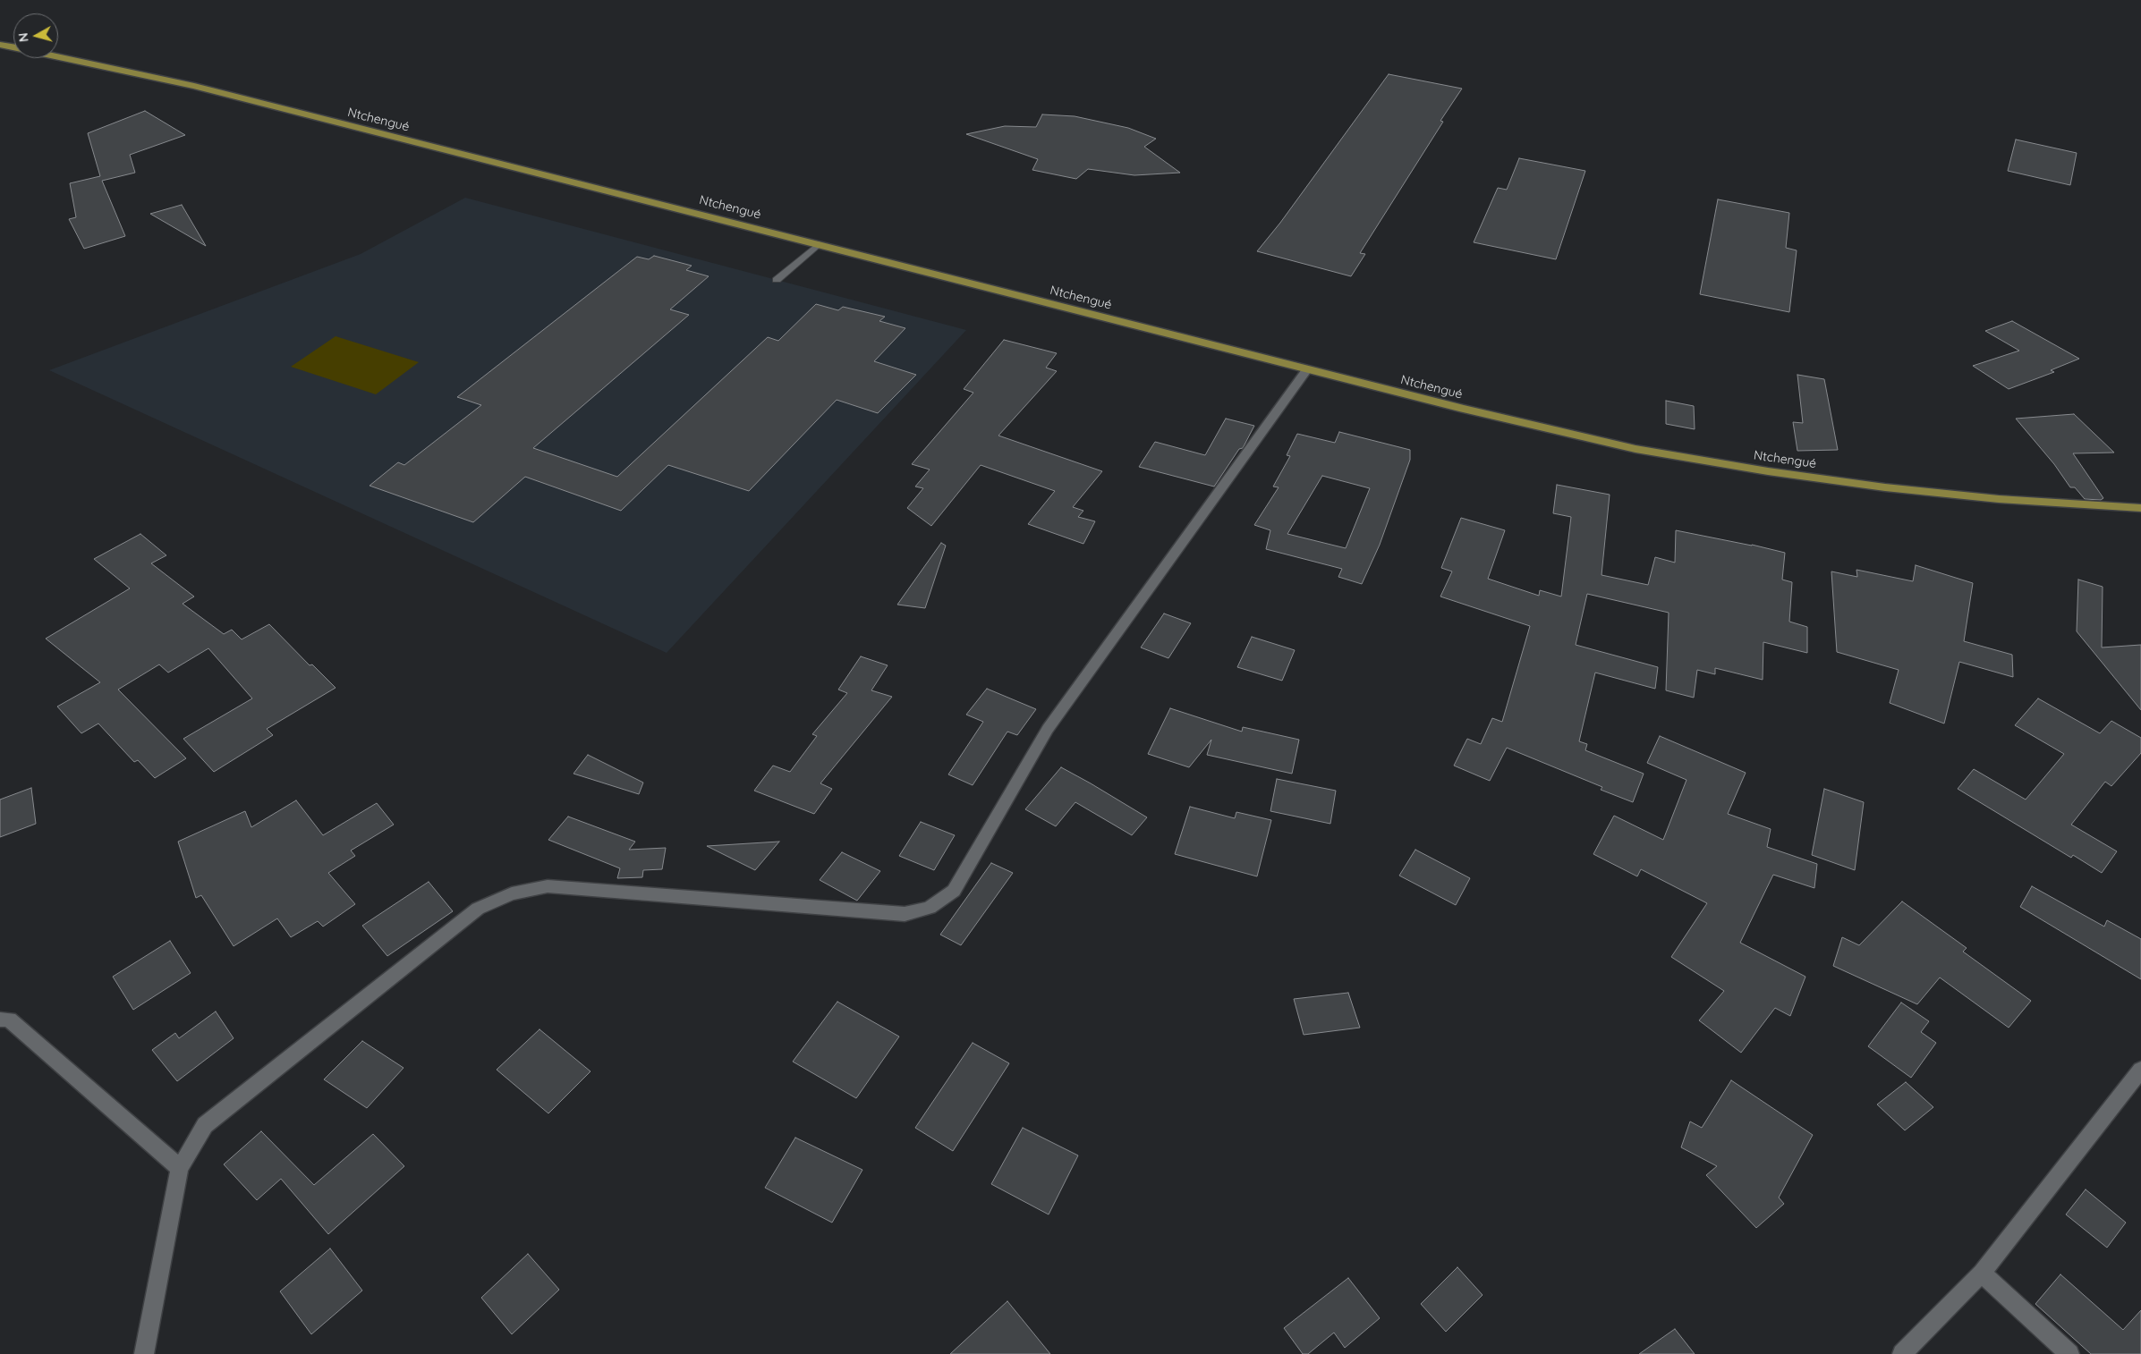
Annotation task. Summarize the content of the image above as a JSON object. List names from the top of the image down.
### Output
{
  "streets": {
    "main road": ["Ntchengué"]
  },
  "north": "left"
}
